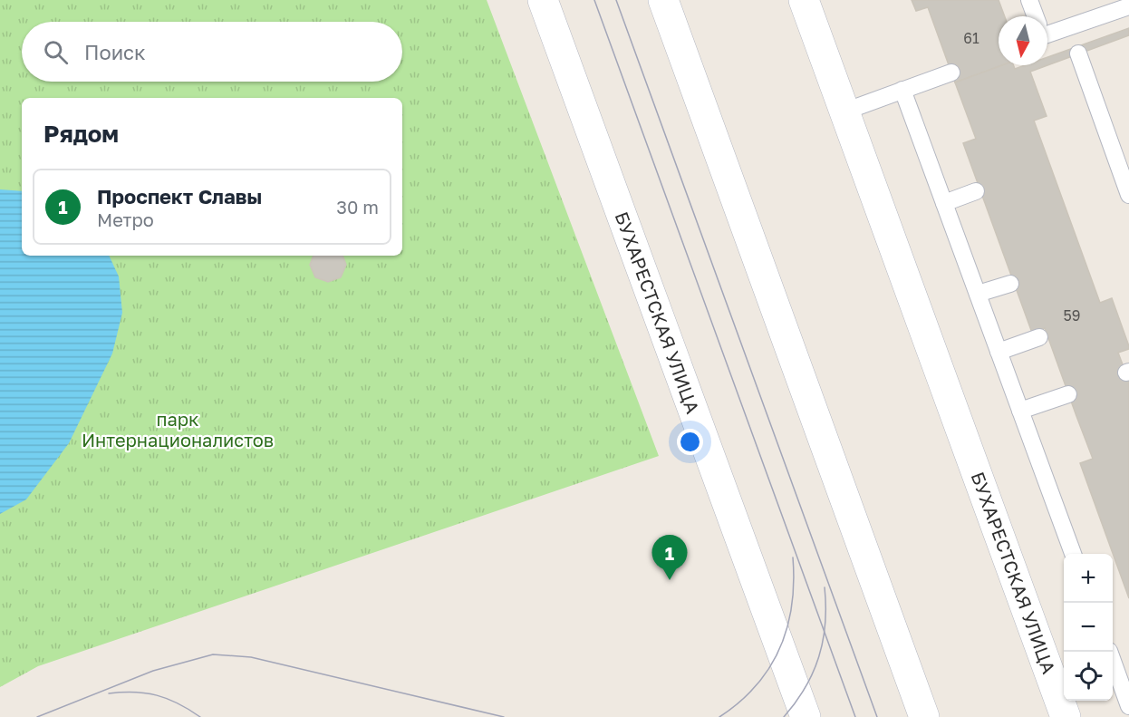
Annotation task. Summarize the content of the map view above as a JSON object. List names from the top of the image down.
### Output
{
  "streets": {
    "main road": ["БУХАРЕСТСКАЯ УЛИЦА"]
  },
  "parks": ["парк Интернационалистов"],
  "house_numbers": ["61", "59"],
  "north": "bottom",
  "page": {
    "search": "Поиск",
    "heading": "Рядом",
    "list": [
      {
        "mark": "1",
        "name": "Проспект Славы",
        "note": "Метро",
        "value": "30 m"
      }
    ],
    "pins": "1",
    "map_buttons": ["+", "−"]
  }
}
